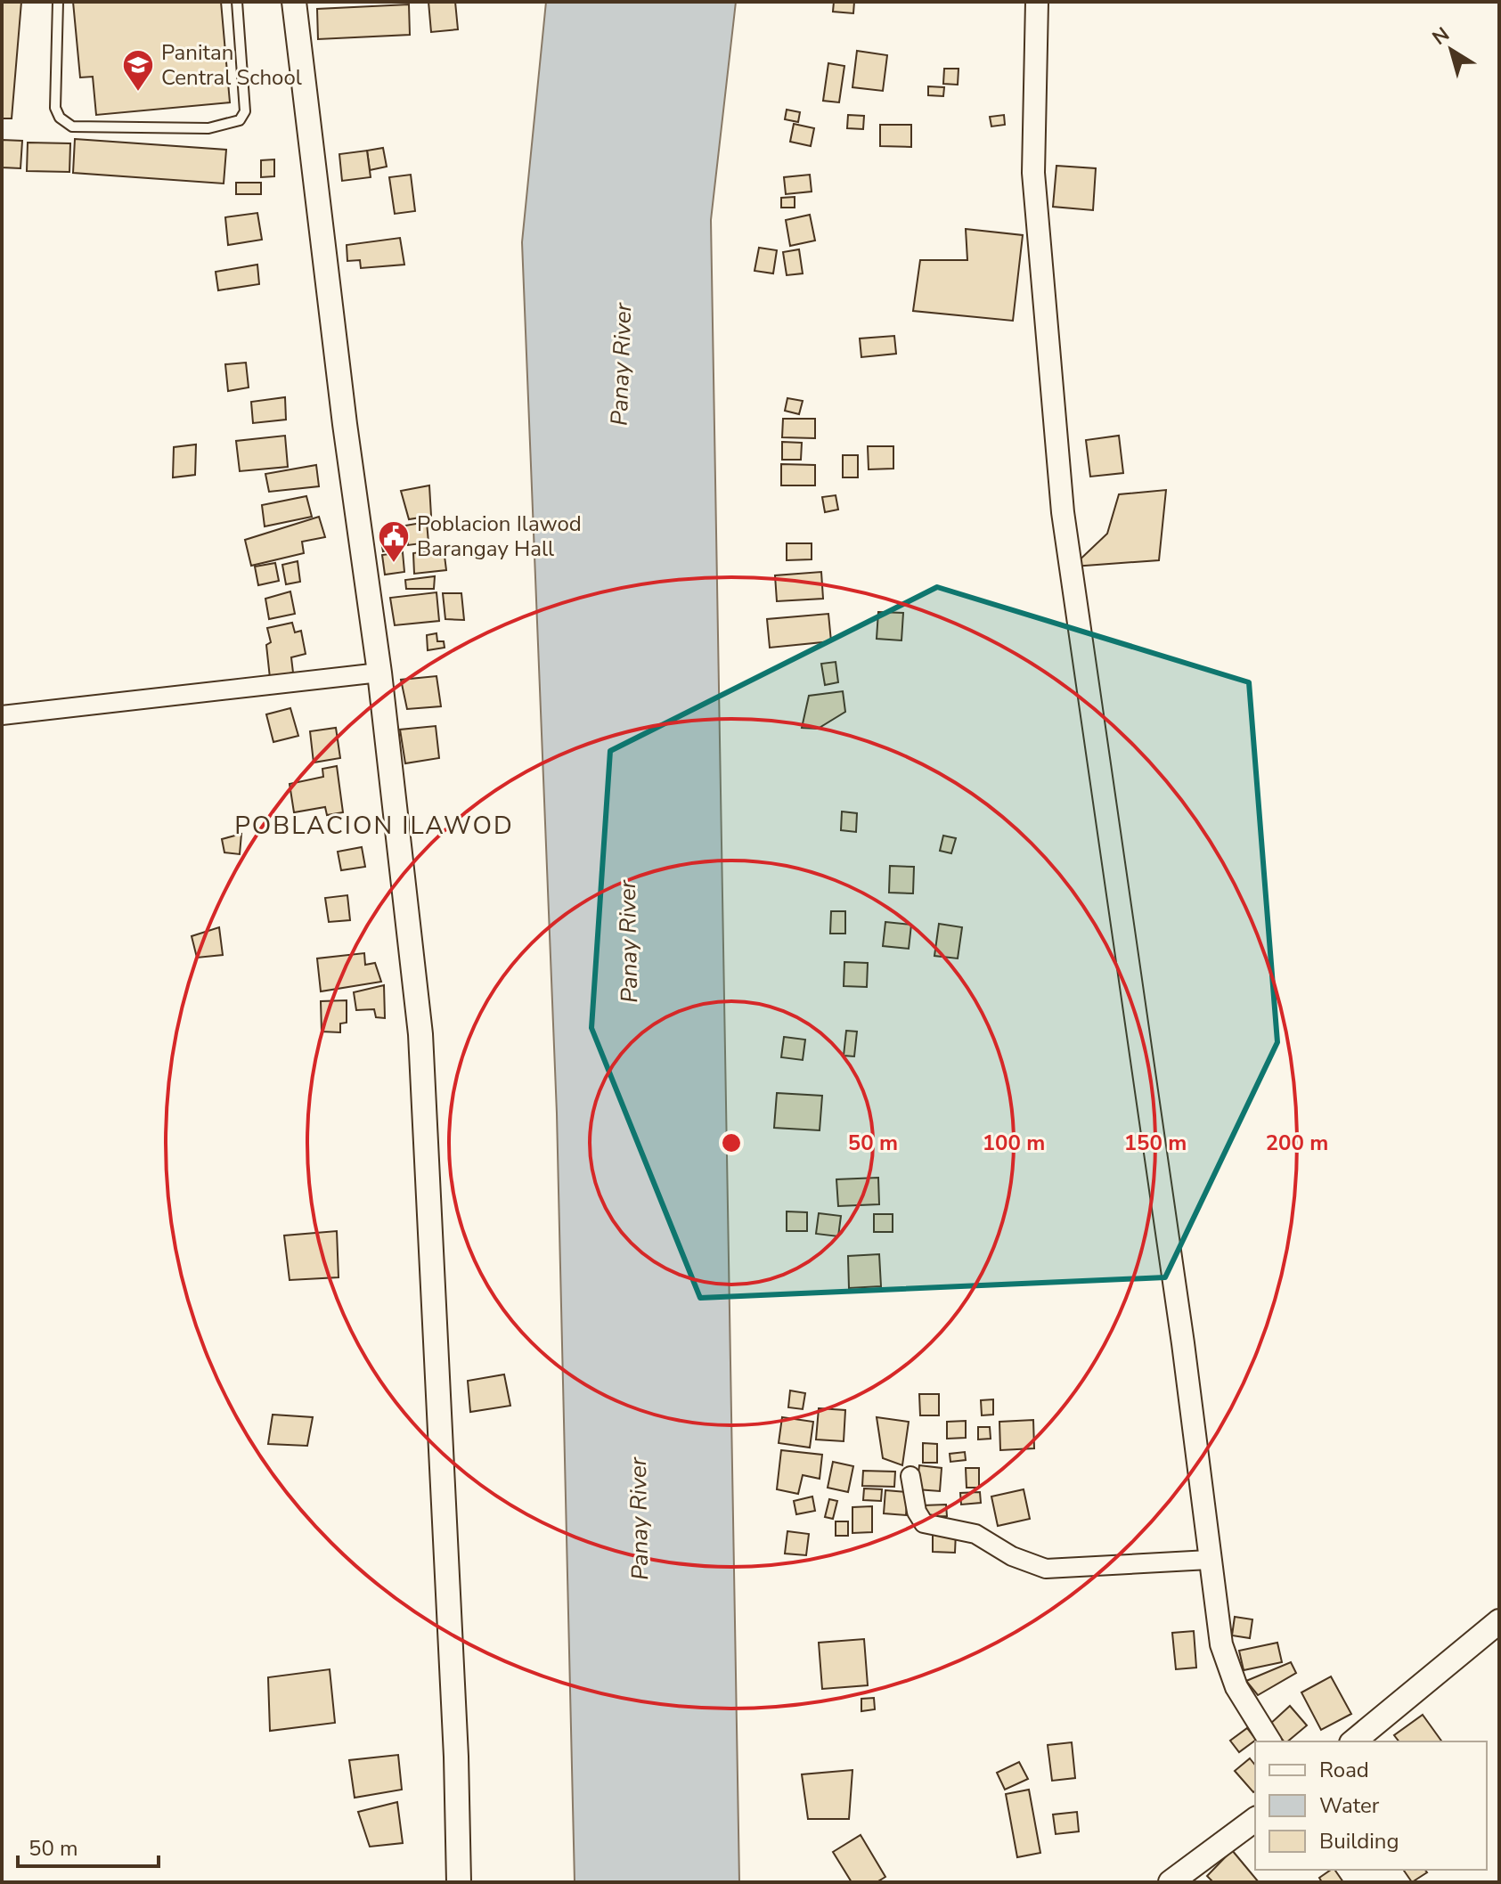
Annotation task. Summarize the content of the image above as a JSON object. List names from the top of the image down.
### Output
{
  "districts": ["POBLACION ILAWOD"],
  "water": ["Panay River"],
  "places": {
    "school or university": ["Panitan Central School"],
    "public building": ["Poblacion Ilawod Barangay Hall"]
  },
  "legend": ["Road", "Water", "Building"],
  "scale_bar": "50 m",
  "north": "top left",
  "rings": [
    "50 m",
    "100 m",
    "150 m",
    "200 m"
  ]
}
